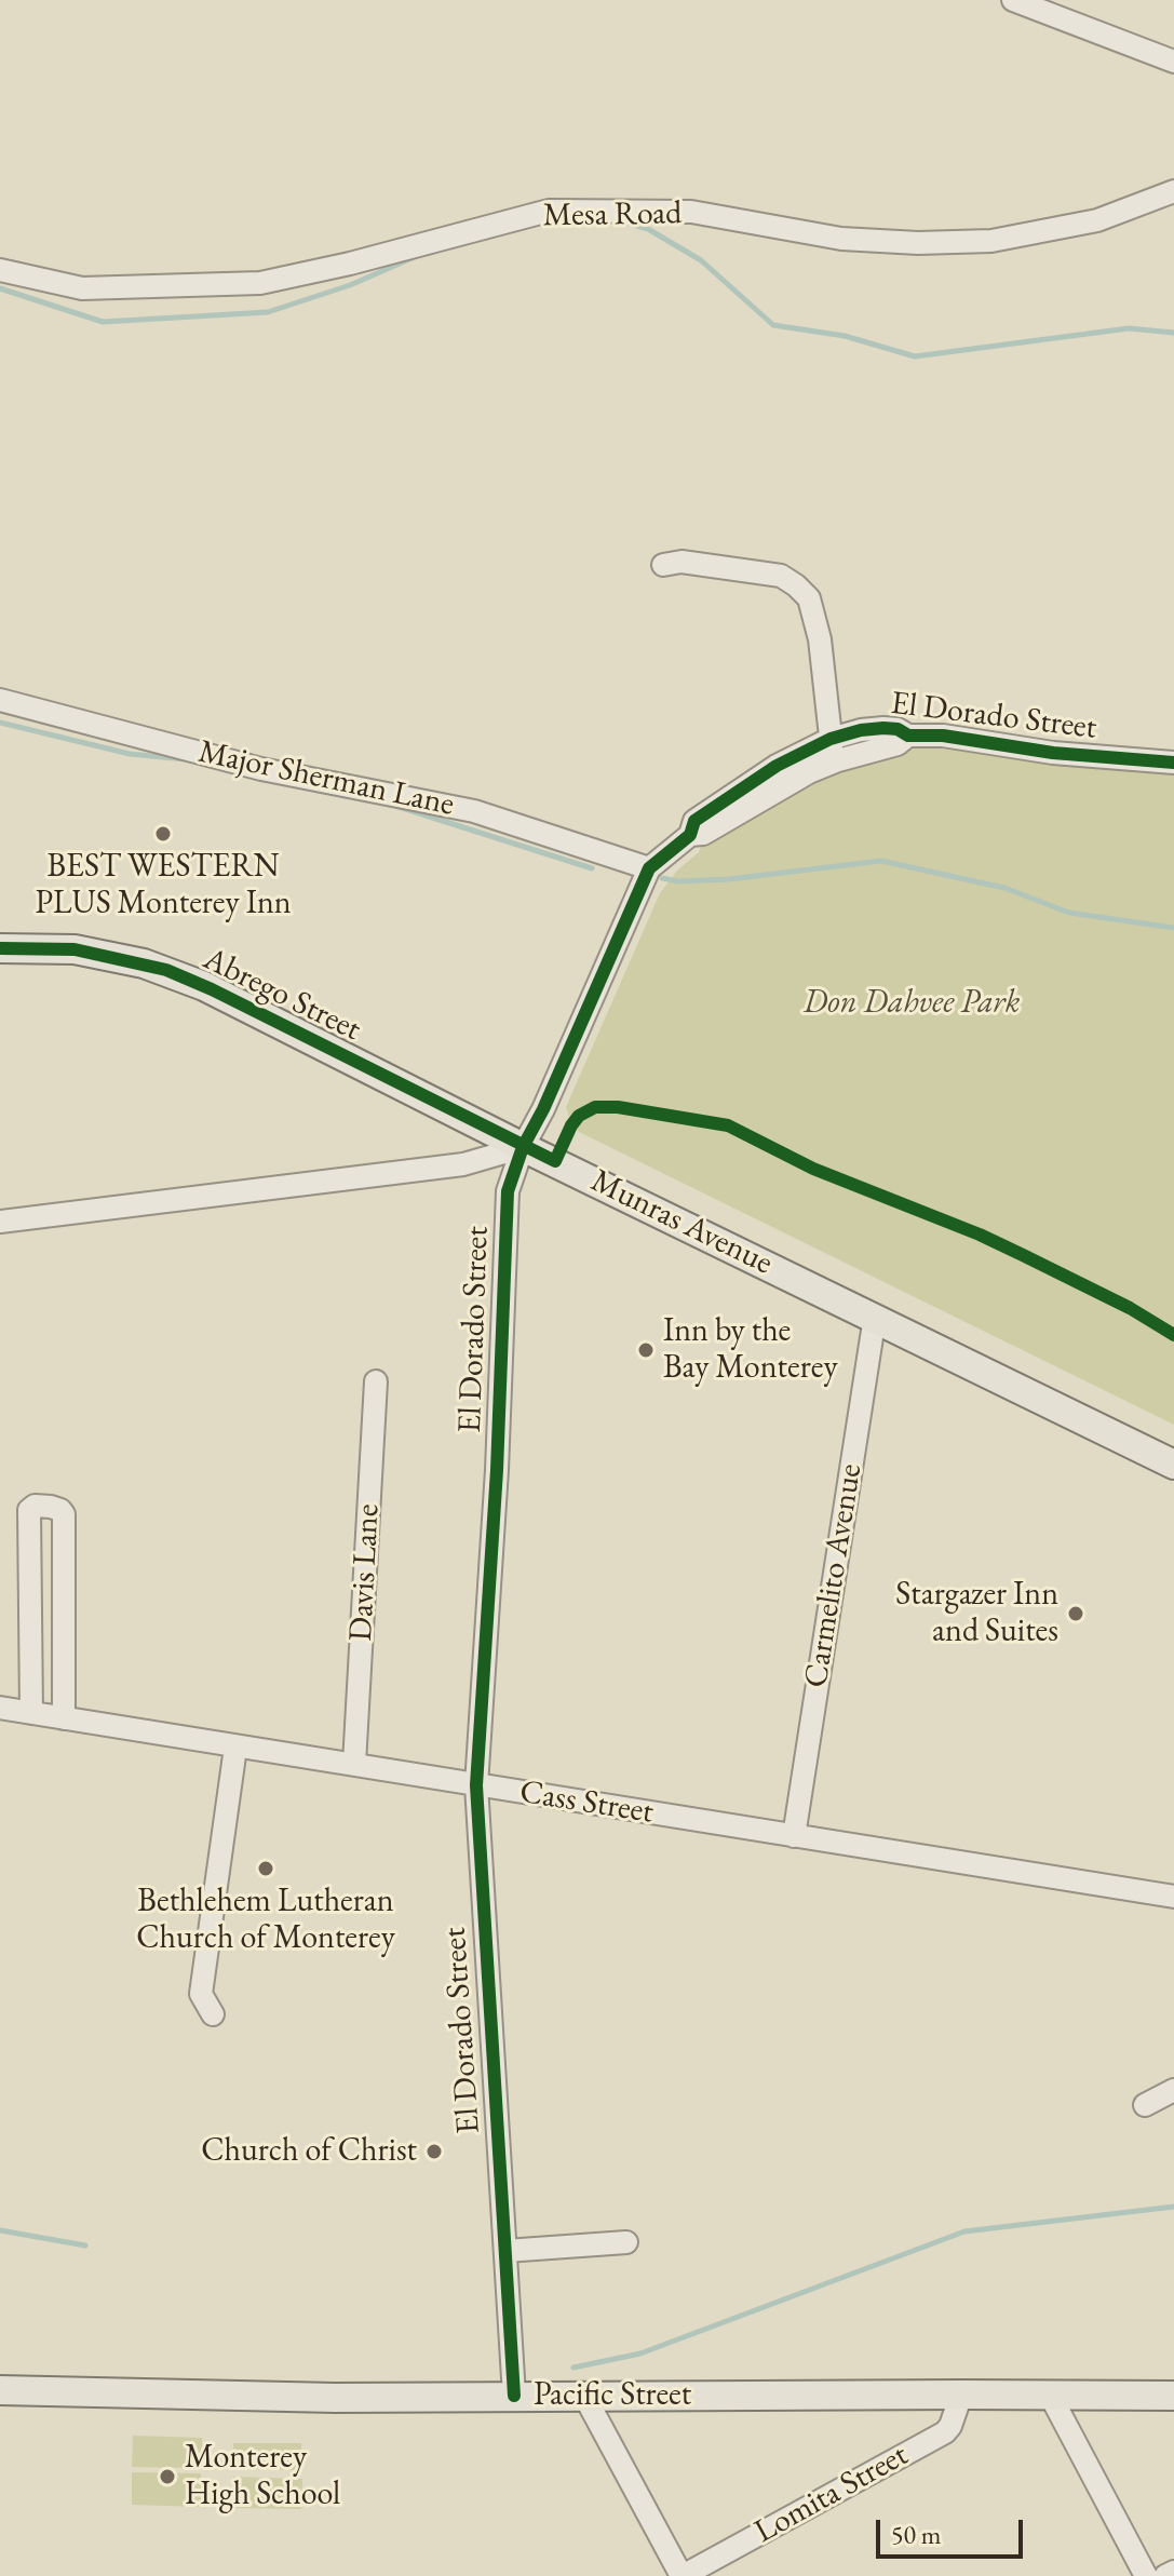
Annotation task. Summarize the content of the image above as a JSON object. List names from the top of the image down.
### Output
{
  "streets": {
    "main road": ["Abrego Street", "Munras Avenue", "Pacific Street"],
    "street": [
      "Mesa Road",
      "El Dorado Street",
      "Major Sherman Lane",
      "Davis Lane",
      "Carmelito Avenue",
      "Cass Street",
      "Lomita Street"
    ]
  },
  "crossings": [
    ["El Dorado Street", "Major Sherman Lane"],
    ["El Dorado Street", "Abrego Street"],
    ["El Dorado Street", "Munras Avenue"],
    ["El Dorado Street", "Cass Street"],
    ["El Dorado Street", "Pacific Street"],
    ["Abrego Street", "Munras Avenue"],
    ["Munras Avenue", "Carmelito Avenue"],
    ["Davis Lane", "Cass Street"],
    ["Carmelito Avenue", "Cass Street"],
    ["Pacific Street", "Lomita Street"]
  ],
  "parks": ["Don Dahvee Park"],
  "places": [
    "BEST WESTERN PLUS Monterey Inn",
    "Inn by the Bay Monterey",
    "Stargazer Inn and Suites",
    "Bethlehem Lutheran Church of Monterey",
    "Church of Christ",
    "Monterey High School"
  ],
  "scale_bar": "50 m"
}
